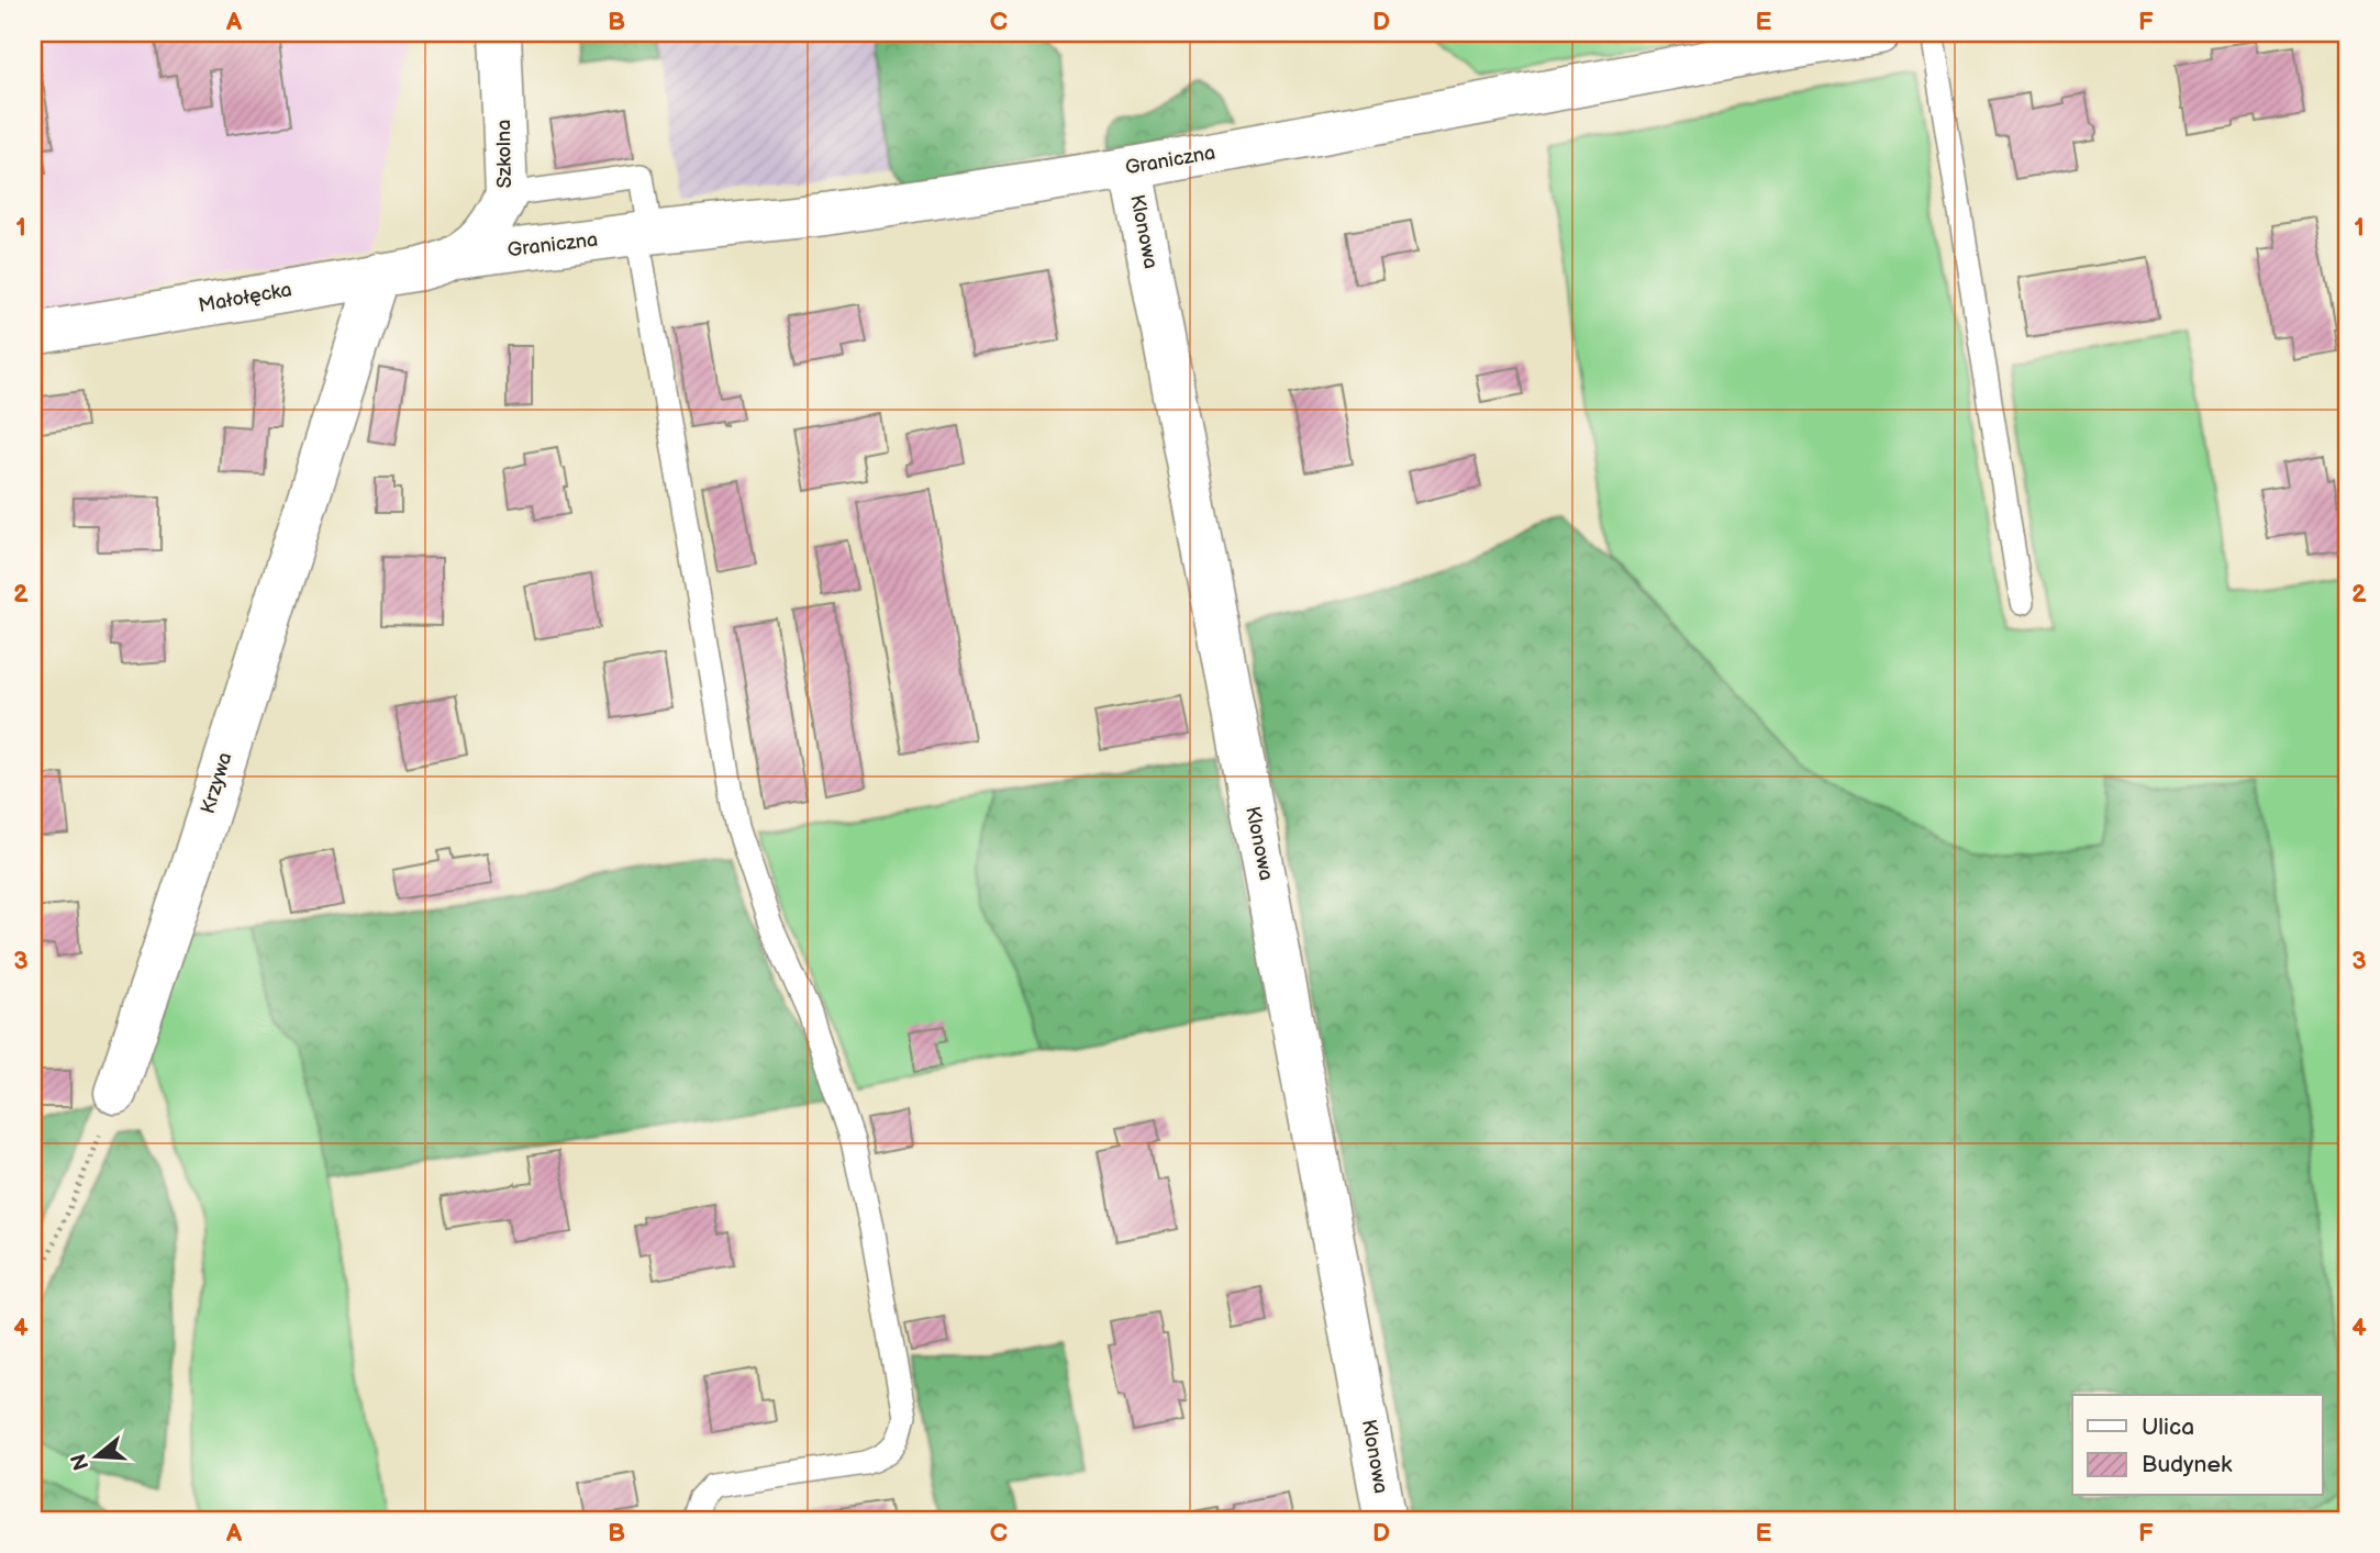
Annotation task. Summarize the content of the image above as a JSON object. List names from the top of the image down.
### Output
{
  "streets": {
    "street": [
      "Szkolna",
      "Graniczna",
      "Klonowa",
      "Małołęcka",
      "Krzywa"
    ]
  },
  "crossings": [
    ["Szkolna", "Graniczna"],
    ["Szkolna", "Małołęcka"],
    ["Graniczna", "Klonowa"],
    ["Graniczna", "Małołęcka"],
    ["Małołęcka", "Krzywa"]
  ],
  "legend": ["Ulica", "Budynek"],
  "north": "left",
  "grid": {
    "columns": [
      "A",
      "B",
      "C",
      "D",
      "E",
      "F"
    ],
    "rows": [
      "1",
      "2",
      "3",
      "4"
    ]
  }
}
